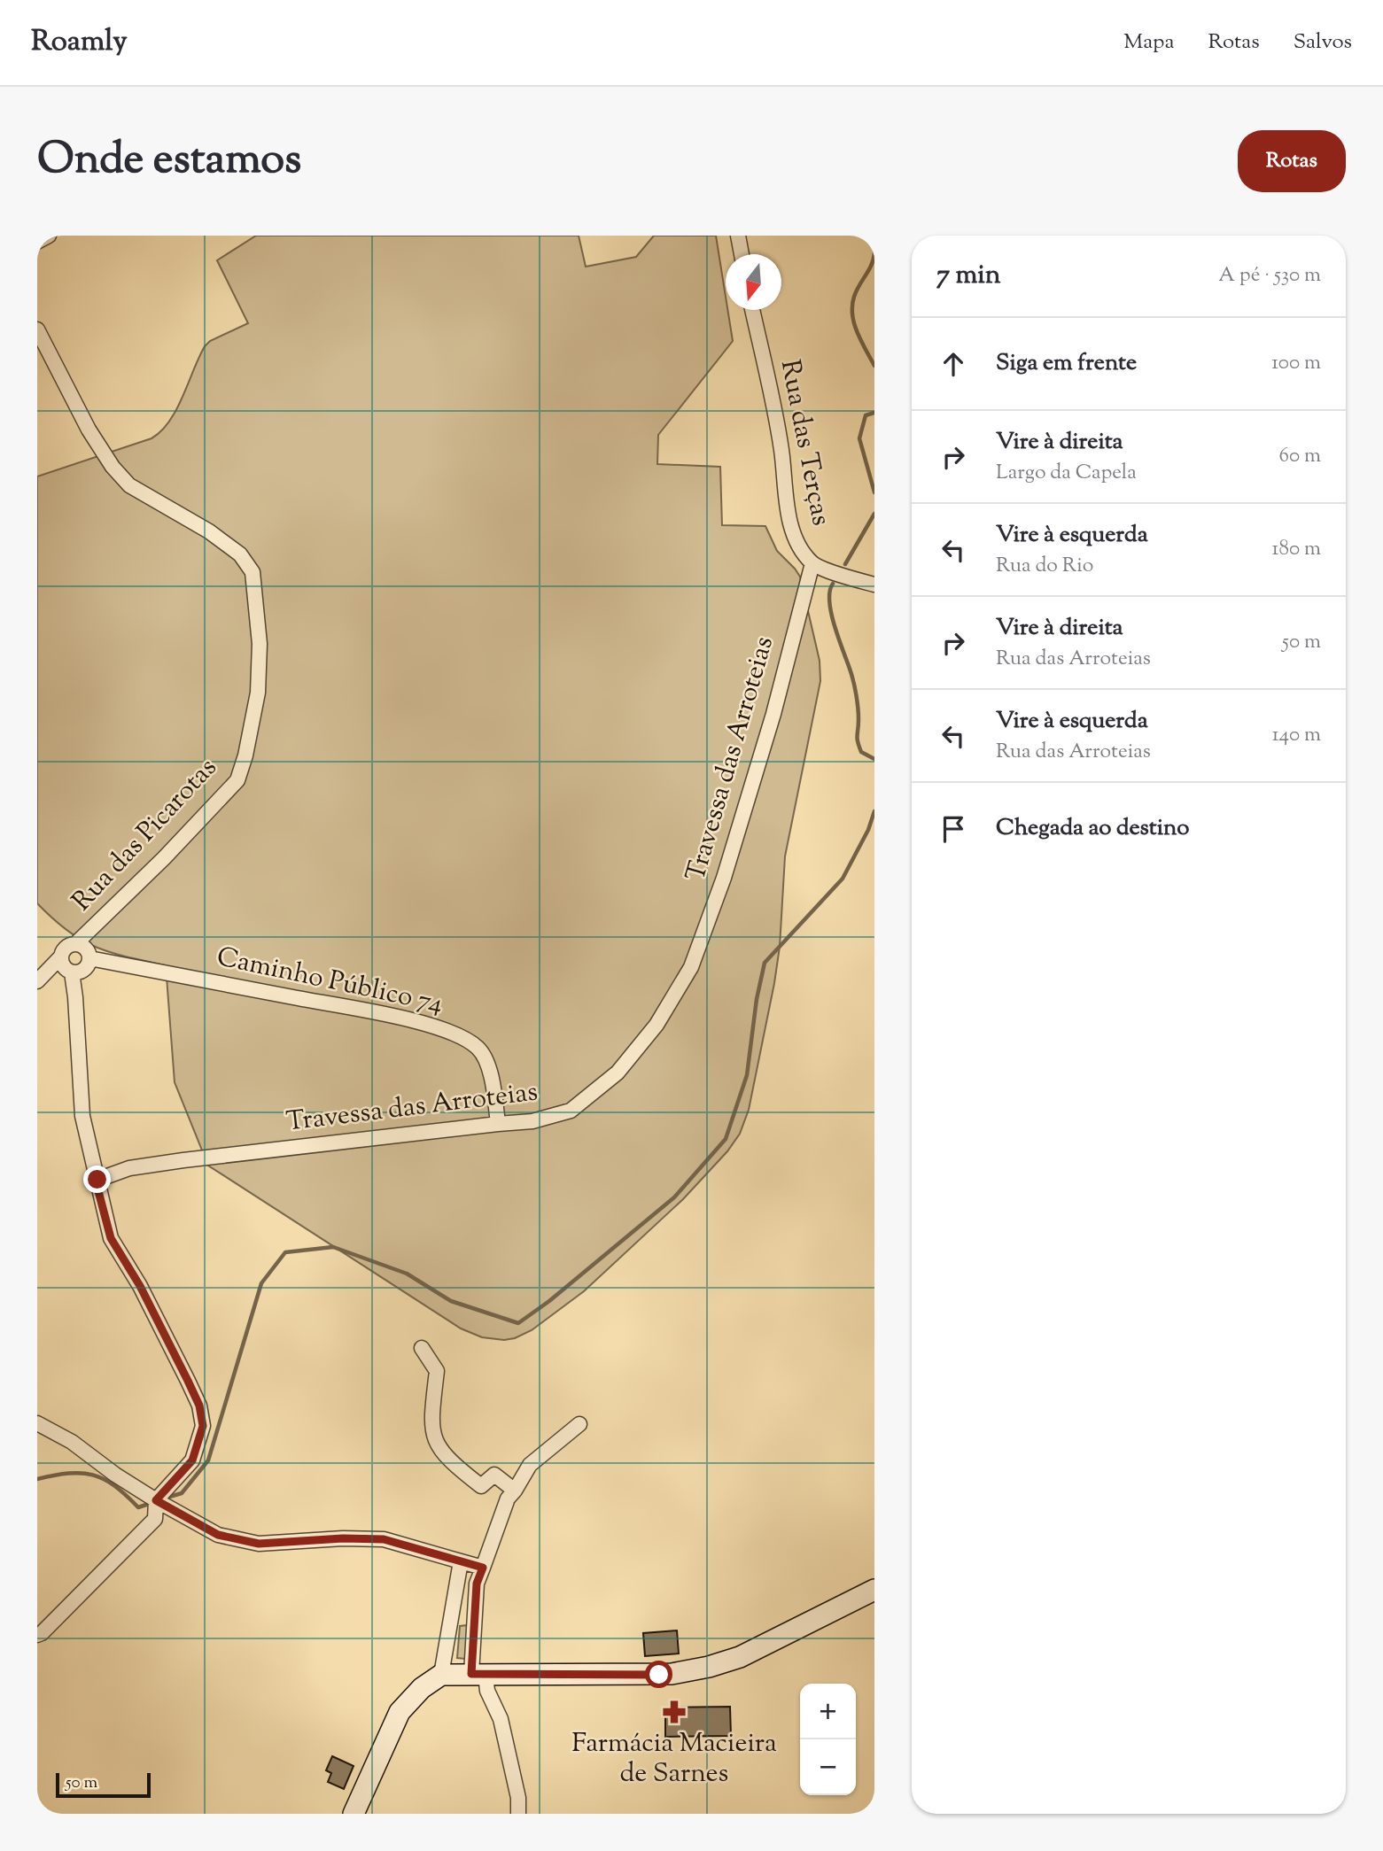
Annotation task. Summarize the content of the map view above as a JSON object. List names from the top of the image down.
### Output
{
  "streets": {
    "street": [
      "Rua das Terças",
      "Travessa das Arroteias",
      "Rua das Picarotas",
      "Caminho Público 74"
    ]
  },
  "crossings": [
    ["Rua das Terças", "Travessa das Arroteias"],
    ["Travessa das Arroteias", "Caminho Público 74"],
    ["Rua das Picarotas", "Caminho Público 74"]
  ],
  "places": {
    "pharmacy": ["Farmácia Macieira de Sarnes"]
  },
  "scale_bar": "50 m",
  "north": "bottom",
  "page": {
    "header": "Roamly",
    "nav": ["Mapa", "Rotas", "Salvos"],
    "title": "Onde estamos",
    "buttons": "Rotas",
    "heading": ["7 min", "A pé · 530 m"],
    "list": [
      ["Siga em frente", "100 m"],
      ["Vire à direita", "Largo da Capela", "60 m"],
      ["Vire à esquerda", "Rua do Rio", "180 m"],
      ["Vire à direita", "Rua das Arroteias", "50 m"],
      ["Vire à esquerda", "Rua das Arroteias", "140 m"],
      "Chegada ao destino"
    ],
    "map_buttons": ["+", "−"],
    "scale": "50 m"
  }
}
